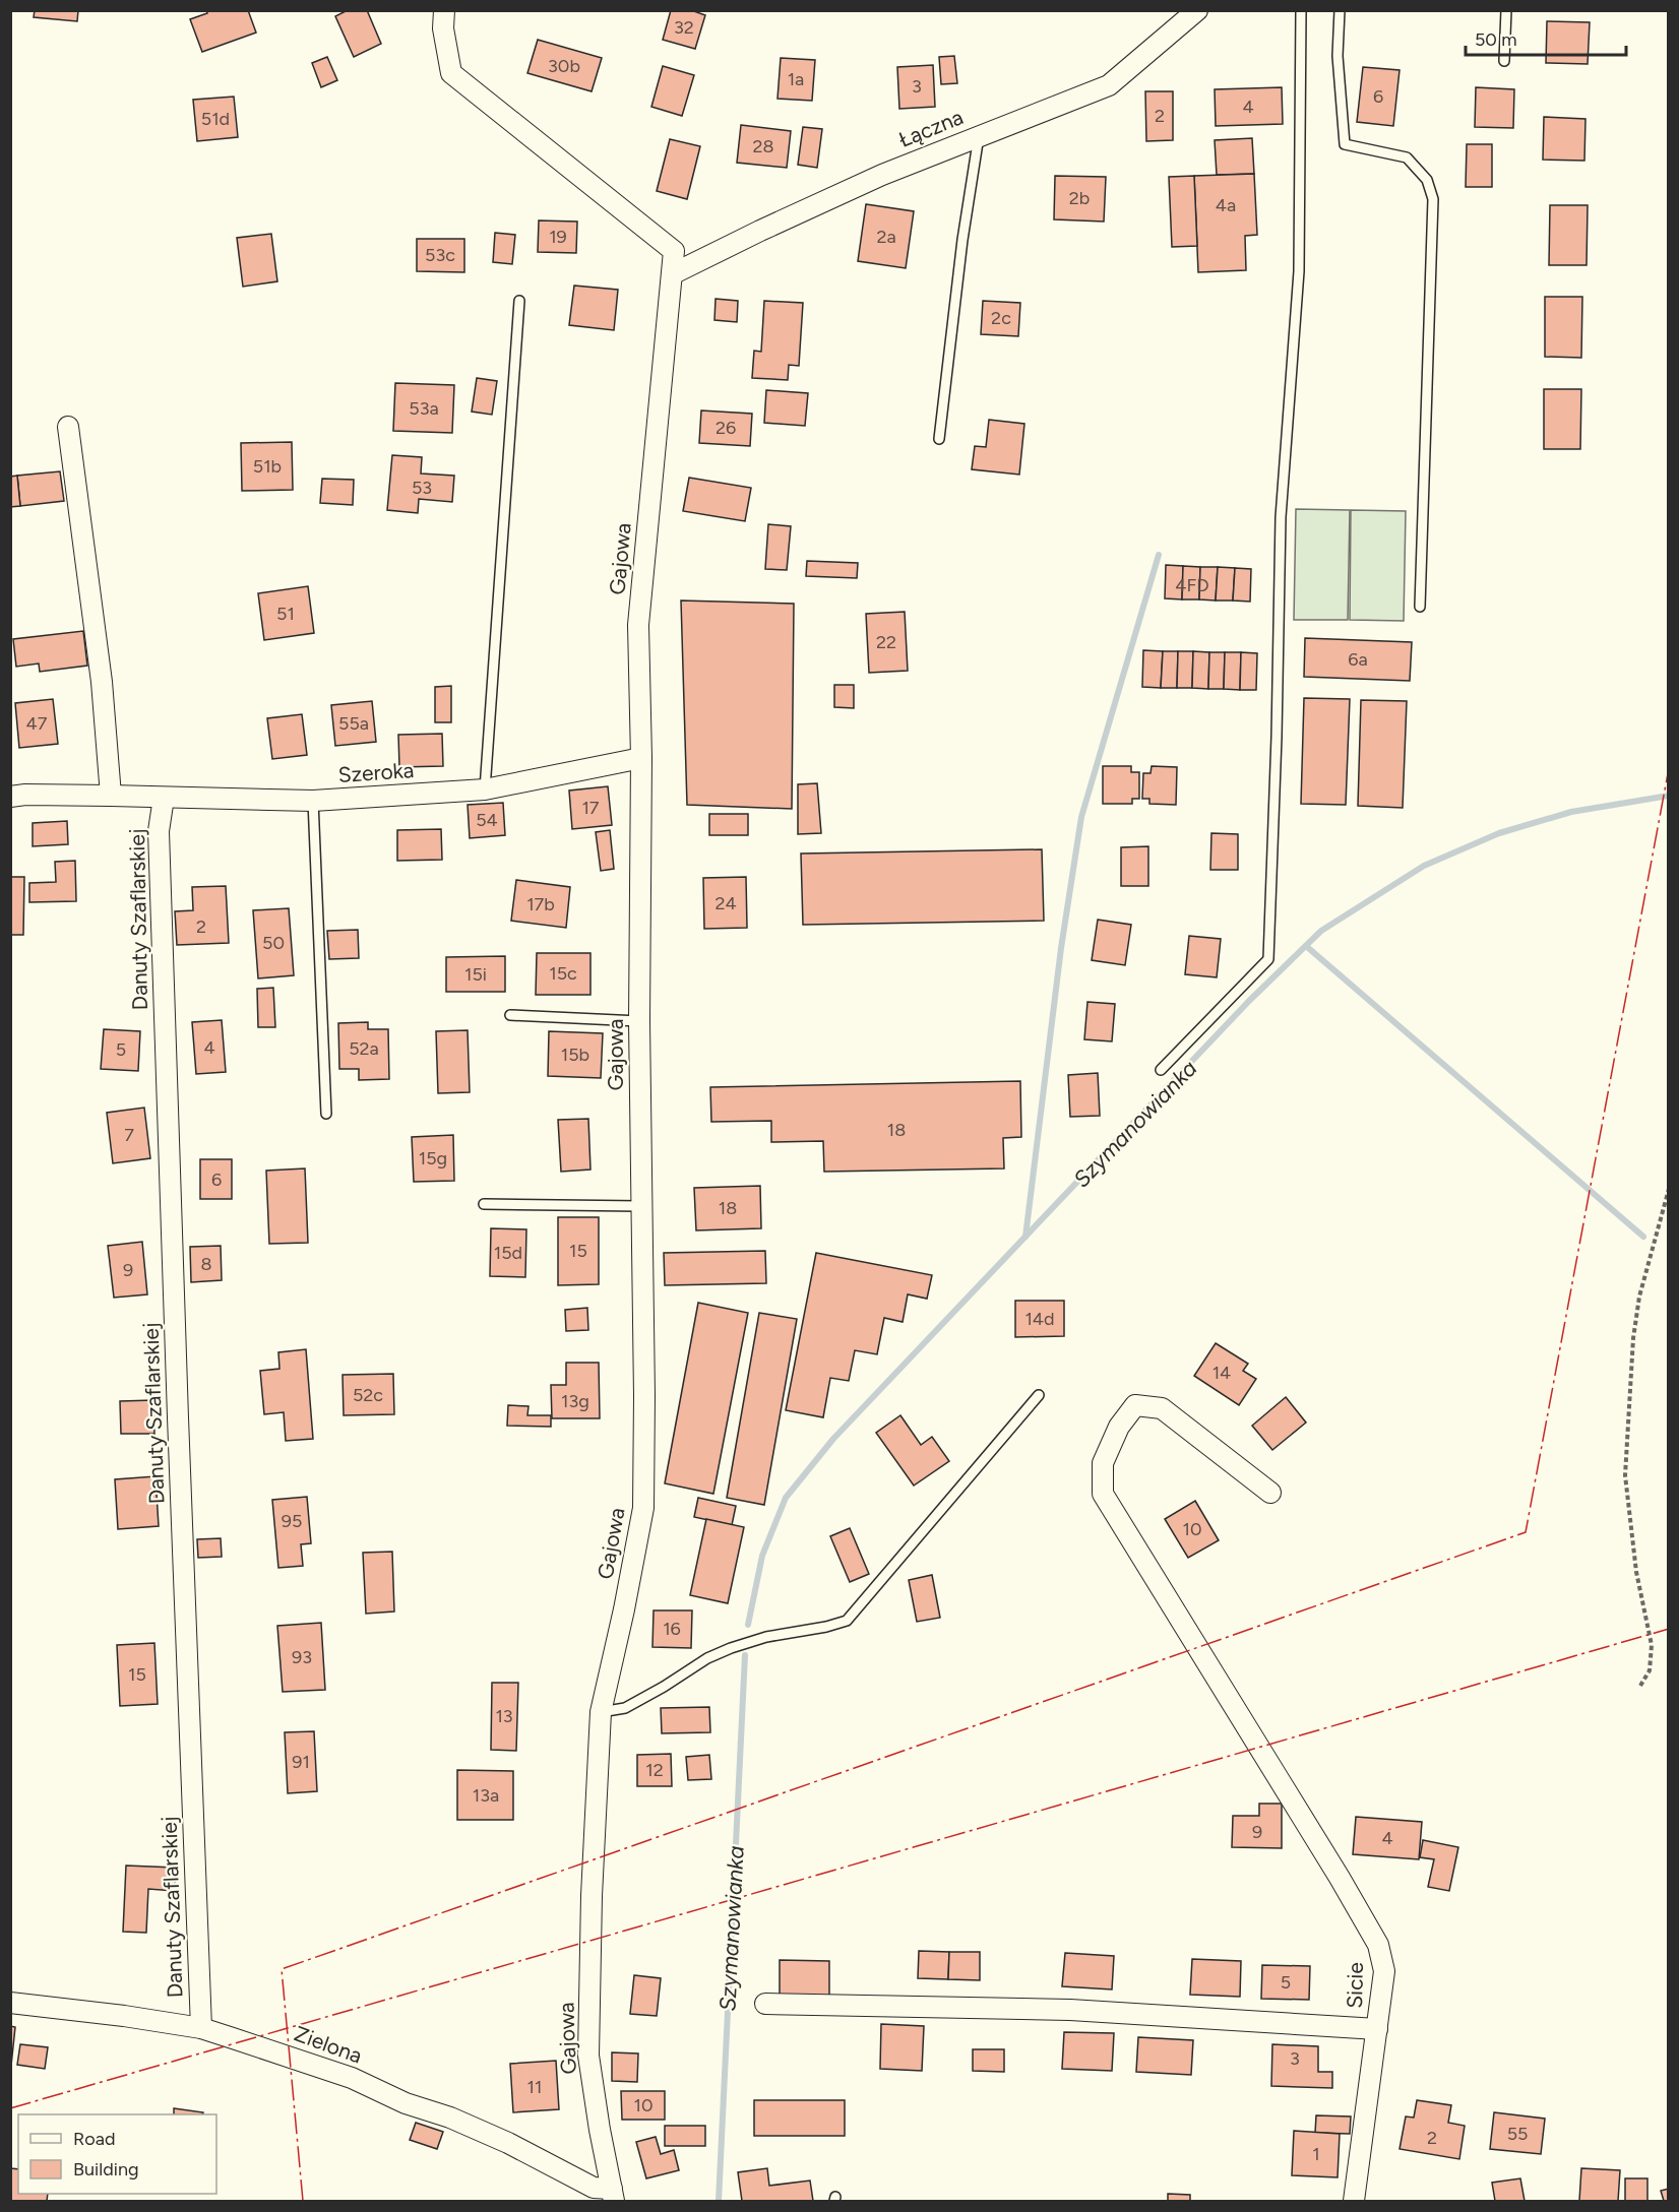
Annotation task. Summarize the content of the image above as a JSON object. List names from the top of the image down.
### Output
{
  "streets": {
    "street": [
      "Łączna",
      "Gajowa",
      "Szeroka",
      "Danuty Szaflarskiej",
      "Sicie",
      "Zielona"
    ]
  },
  "crossings": [
    ["Łączna", "Gajowa"],
    ["Gajowa", "Szeroka"],
    ["Gajowa", "Zielona"],
    ["Szeroka", "Danuty Szaflarskiej"],
    ["Danuty Szaflarskiej", "Zielona"]
  ],
  "water": ["Szymanowianka"],
  "house_numbers": [
    "32",
    "30b",
    "1a",
    "3",
    "6",
    "4",
    "2",
    "51d",
    "28",
    "2b",
    "4a",
    "19",
    "2a",
    "53c",
    "2c",
    "53a",
    "26",
    "51b",
    "53",
    "4FD",
    "51",
    "22",
    "6a",
    "47",
    "55a",
    "17",
    "54",
    "24",
    "17b",
    "2",
    "50",
    "15c",
    "15i",
    "4",
    "52a",
    "5",
    "15b",
    "18",
    "7",
    "15g",
    "6",
    "18",
    "15",
    "15d",
    "8",
    "9",
    "14d",
    "14",
    "52c",
    "13g",
    "95",
    "10",
    "16",
    "93",
    "15",
    "13",
    "91",
    "12",
    "13a",
    "9",
    "4",
    "5",
    "3",
    "11",
    "10",
    "55",
    "2",
    "1"
  ],
  "legend": ["Road", "Building"],
  "scale_bar": "50 m"
}
